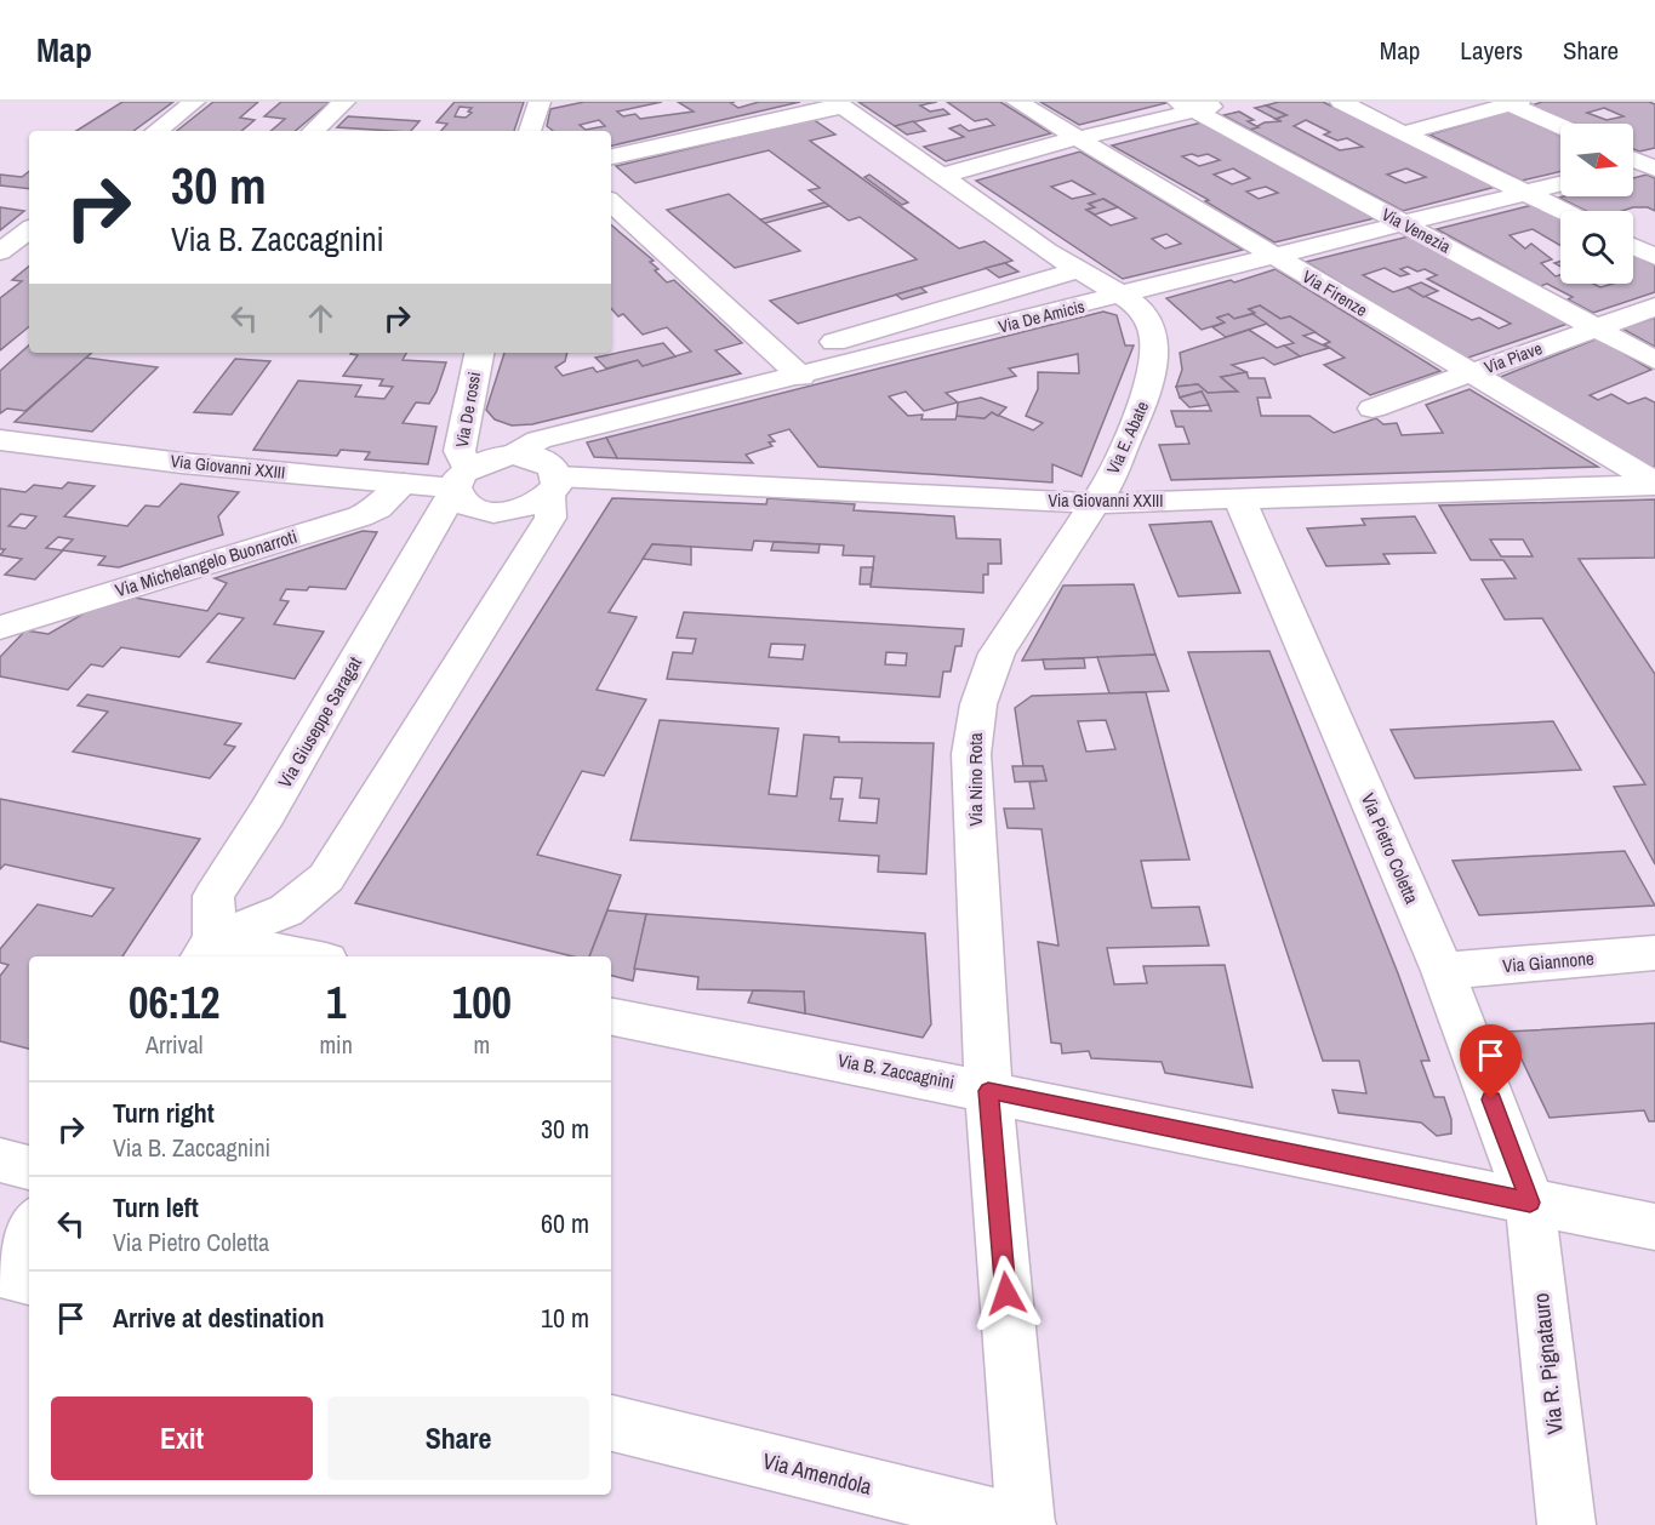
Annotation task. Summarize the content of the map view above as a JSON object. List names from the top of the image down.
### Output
{
  "streets": {
    "street": [
      "Via Venezia",
      "Via Firenze",
      "Via De Amicis",
      "Via Piave",
      "Via De rossi",
      "Via E. Abate",
      "Via Giovanni XXIII",
      "Via Michelangelo Buonarroti",
      "Via Giuseppe Saragat",
      "Via Nino Rota",
      "Via Pietro Coletta",
      "Via Giannone",
      "Via B. Zaccagnini",
      "Via R. Pignatauro",
      "Via Amendola"
    ]
  },
  "crossings": [
    ["Via Venezia", "Via De Amicis"],
    ["Via Venezia", "Via Piave"],
    ["Via Firenze", "Via De Amicis"],
    ["Via Firenze", "Via Piave"],
    ["Via Firenze", "Via Giovanni XXIII"],
    ["Via De Amicis", "Via E. Abate"],
    ["Via De Amicis", "Via Giovanni XXIII"],
    ["Via De rossi", "Via Giovanni XXIII"],
    ["Via De rossi", "Via Giuseppe Saragat"],
    ["Via E. Abate", "Via Giovanni XXIII"],
    ["Via E. Abate", "Via Nino Rota"],
    ["Via Giovanni XXIII", "Via Michelangelo Buonarroti"],
    ["Via Giovanni XXIII", "Via Giuseppe Saragat"],
    ["Via Giovanni XXIII", "Via Nino Rota"],
    ["Via Giovanni XXIII", "Via Pietro Coletta"],
    ["Via Nino Rota", "Via B. Zaccagnini"],
    ["Via Nino Rota", "Via Amendola"],
    ["Via Pietro Coletta", "Via Giannone"],
    ["Via Pietro Coletta", "Via B. Zaccagnini"],
    ["Via Pietro Coletta", "Via R. Pignatauro"],
    ["Via B. Zaccagnini", "Via R. Pignatauro"]
  ],
  "north": "right",
  "page": {
    "header": "Map",
    "nav": ["Map", "Layers", "Share"],
    "turn": ["30 m", "Via B. Zaccagnini"],
    "eta": [
      "06:12",
      "Arrival",
      "1",
      "min",
      "100",
      "m"
    ],
    "list": [
      {
        "name": "Turn right",
        "note": "Via B. Zaccagnini",
        "value": "30 m"
      },
      {
        "name": "Turn left",
        "note": "Via Pietro Coletta",
        "value": "60 m"
      },
      {
        "name": "Arrive at destination",
        "value": "10 m"
      }
    ],
    "buttons": ["Exit", "Share"]
  }
}
